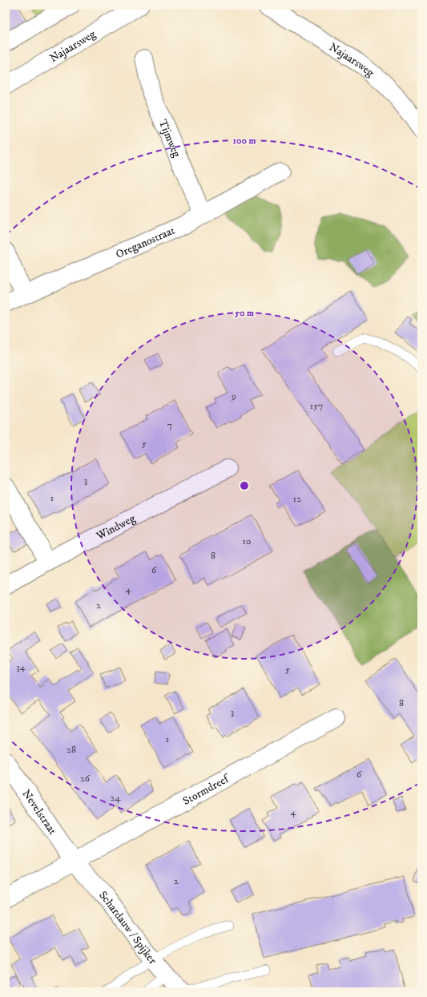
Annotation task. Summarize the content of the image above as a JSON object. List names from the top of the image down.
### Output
{
  "streets": {
    "street": [
      "Najaarsweg",
      "Tijmweg",
      "Oreganostraat",
      "Windweg",
      "Stormdreef",
      "Nevelstraat",
      "Schardauw / Spijker"
    ]
  },
  "crossings": [
    ["Tijmweg", "Oreganostraat"],
    ["Stormdreef", "Nevelstraat"],
    ["Stormdreef", "Schardauw / Spijker"],
    ["Nevelstraat", "Schardauw / Spijker"]
  ],
  "house_numbers": [
    "9",
    "157",
    "7",
    "5",
    "3",
    "1",
    "12",
    "10",
    "8",
    "6",
    "4",
    "2",
    "34",
    "5",
    "8",
    "3",
    "1",
    "28",
    "6",
    "26",
    "24",
    "4",
    "2"
  ],
  "rings": ["100 m", "50 m"]
}
